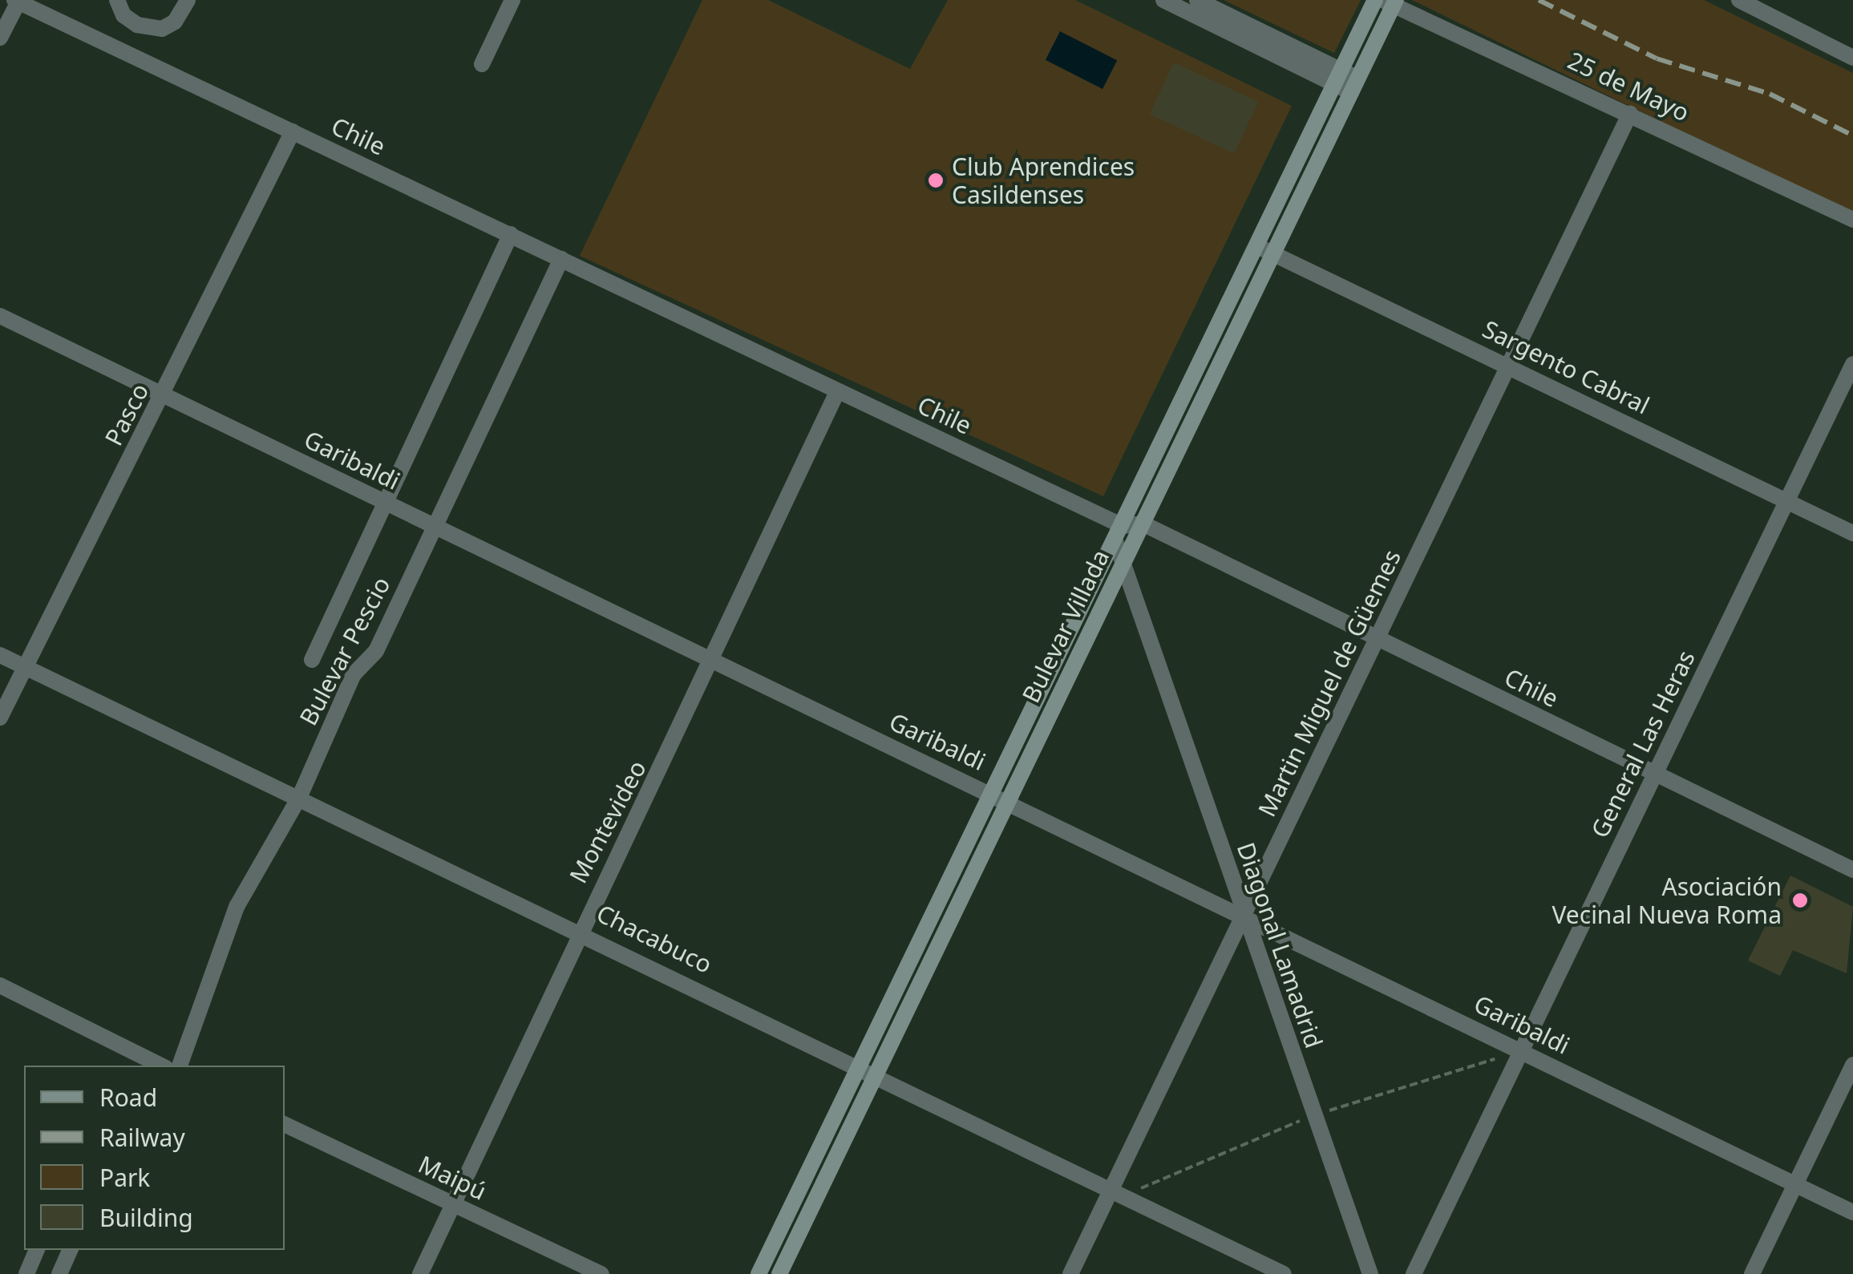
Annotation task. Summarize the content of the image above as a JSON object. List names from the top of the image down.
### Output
{
  "streets": {
    "main road": ["Bulevar Villada"],
    "street": [
      "25 de Mayo",
      "Chile",
      "Sargento Cabral",
      "Pasco",
      "Garibaldi",
      "Bulevar Pescio",
      "Martin Miguel de Güemes",
      "General Las Heras",
      "Montevideo",
      "Chacabuco",
      "Diagonal Lamadrid",
      "Maipú"
    ]
  },
  "crossings": [
    ["25 de Mayo", "Bulevar Villada"],
    ["25 de Mayo", "Martin Miguel de Güemes"],
    ["Chile", "Pasco"],
    ["Chile", "Bulevar Villada"],
    ["Chile", "Bulevar Pescio"],
    ["Chile", "Martin Miguel de Güemes"],
    ["Chile", "General Las Heras"],
    ["Chile", "Montevideo"],
    ["Chile", "Diagonal Lamadrid"],
    ["Sargento Cabral", "Bulevar Villada"],
    ["Sargento Cabral", "Martin Miguel de Güemes"],
    ["Sargento Cabral", "General Las Heras"],
    ["Pasco", "Garibaldi"],
    ["Pasco", "Chacabuco"],
    ["Garibaldi", "Bulevar Villada"],
    ["Garibaldi", "Bulevar Pescio"],
    ["Garibaldi", "Martin Miguel de Güemes"],
    ["Garibaldi", "General Las Heras"],
    ["Garibaldi", "Montevideo"],
    ["Garibaldi", "Diagonal Lamadrid"],
    ["Bulevar Villada", "Chacabuco"],
    ["Bulevar Villada", "Diagonal Lamadrid"],
    ["Bulevar Pescio", "Chacabuco"],
    ["Martin Miguel de Güemes", "Chacabuco"],
    ["Martin Miguel de Güemes", "Diagonal Lamadrid"],
    ["Montevideo", "Chacabuco"],
    ["Montevideo", "Maipú"]
  ],
  "places": ["Club Aprendices Casildenses", "Asociación Vecinal Nueva Roma"],
  "legend": [
    "Road",
    "Railway",
    "Park",
    "Building"
  ]
}
